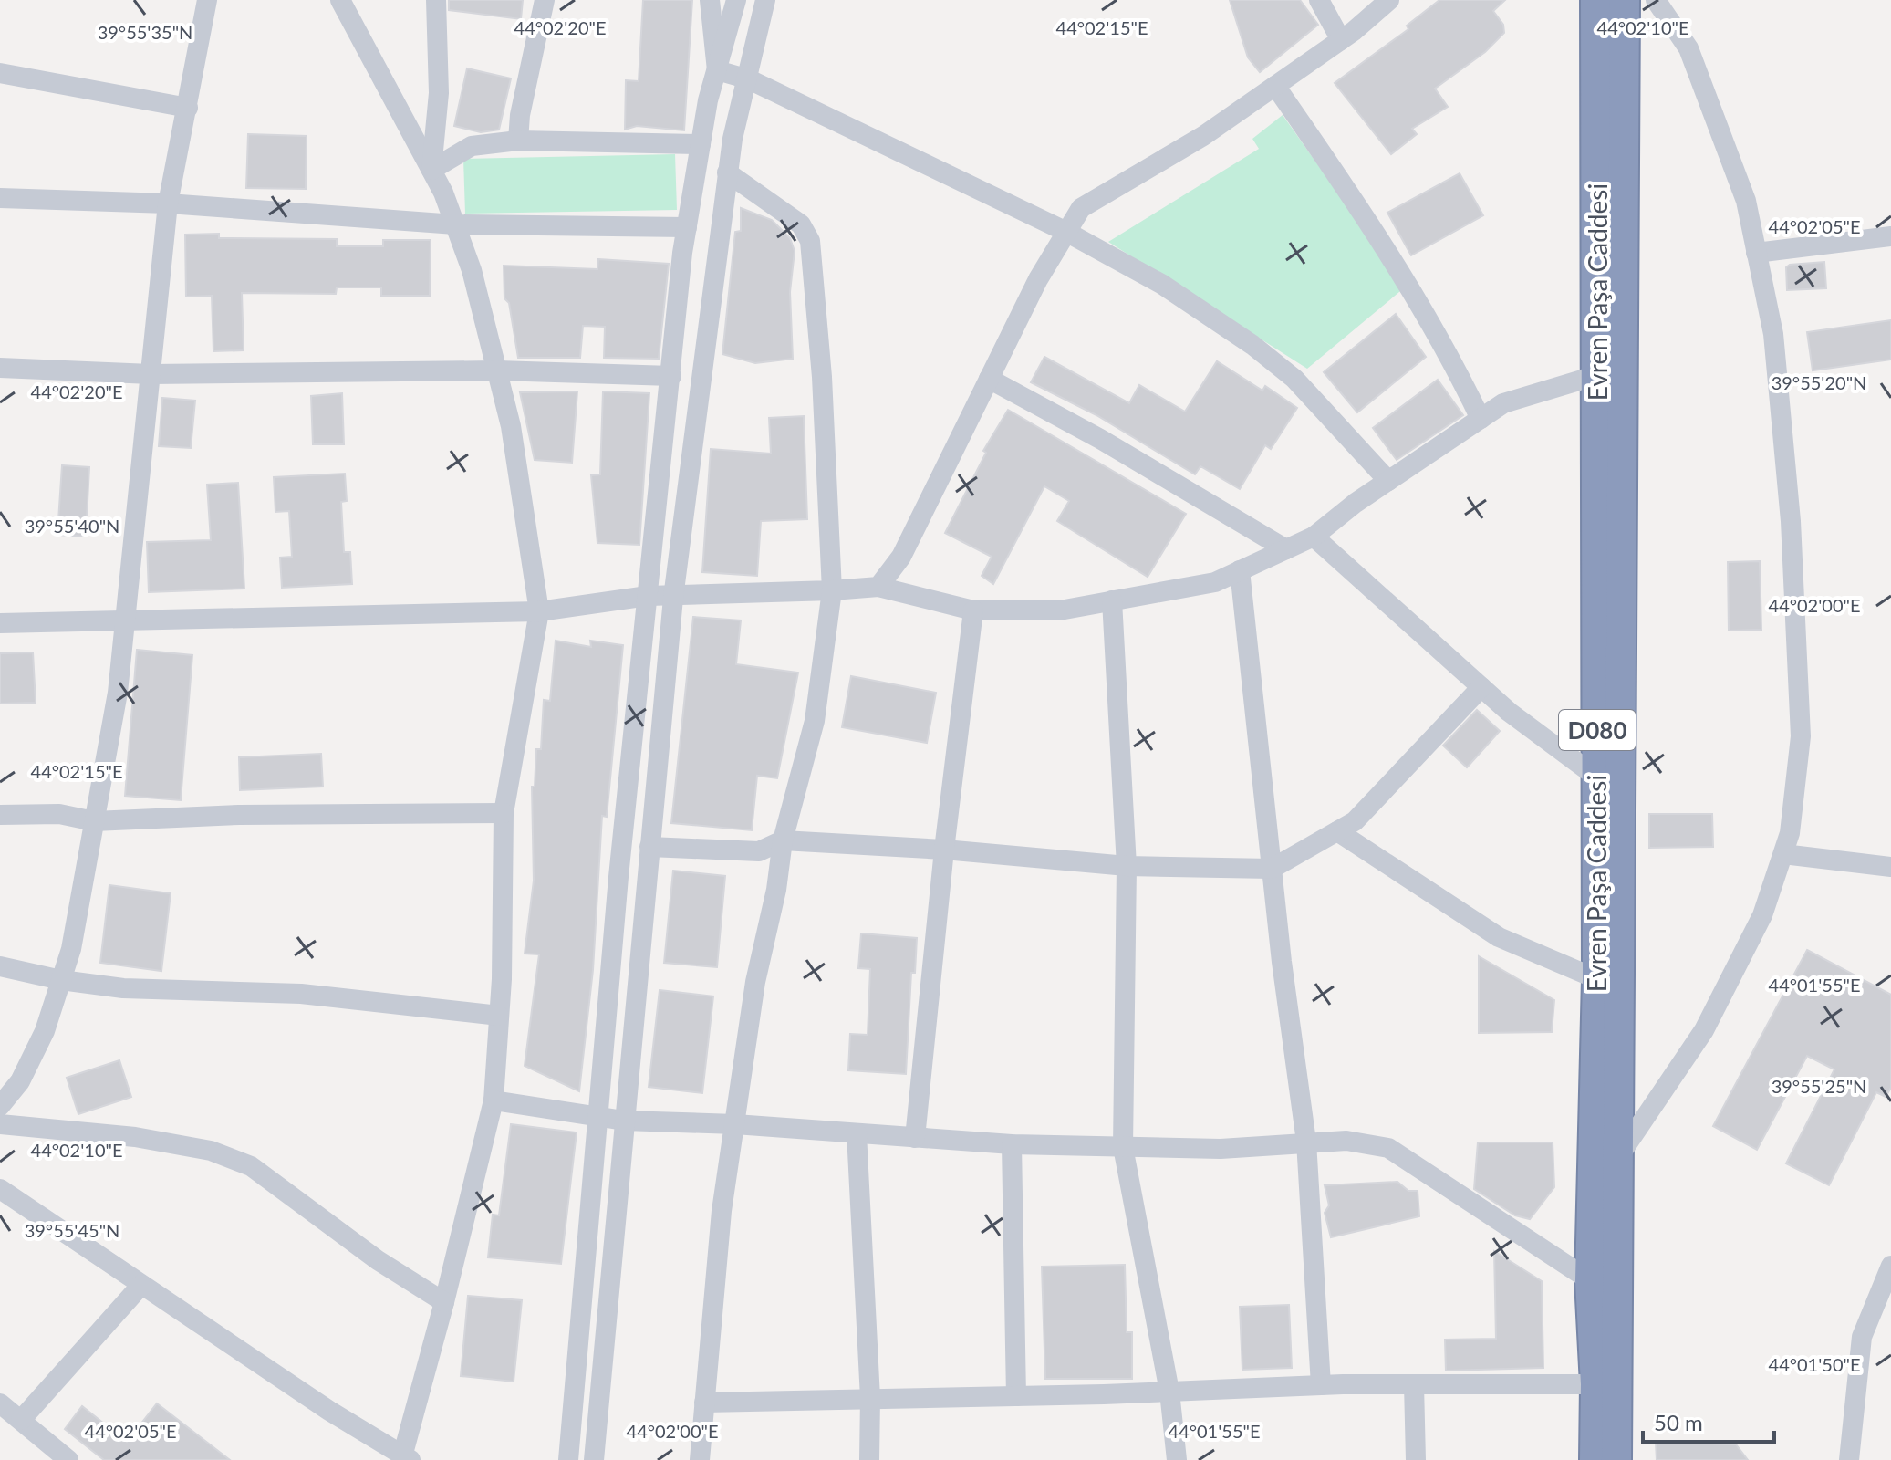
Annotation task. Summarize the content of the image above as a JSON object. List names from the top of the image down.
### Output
{
  "streets": {
    "highway": ["Evren Paşa Caddesi", "D080"]
  },
  "scale_bar": "50 m",
  "coordinates": [
    "44°02'20\"E",
    "44°02'15\"E",
    "44°02'10\"E",
    "39°55'35\"N",
    "44°02'05\"E",
    "39°55'20\"N",
    "39°55'40\"N",
    "44°02'00\"E",
    "44°01'55\"E",
    "39°55'25\"N",
    "39°55'45\"N",
    "44°01'50\"E"
  ]
}
